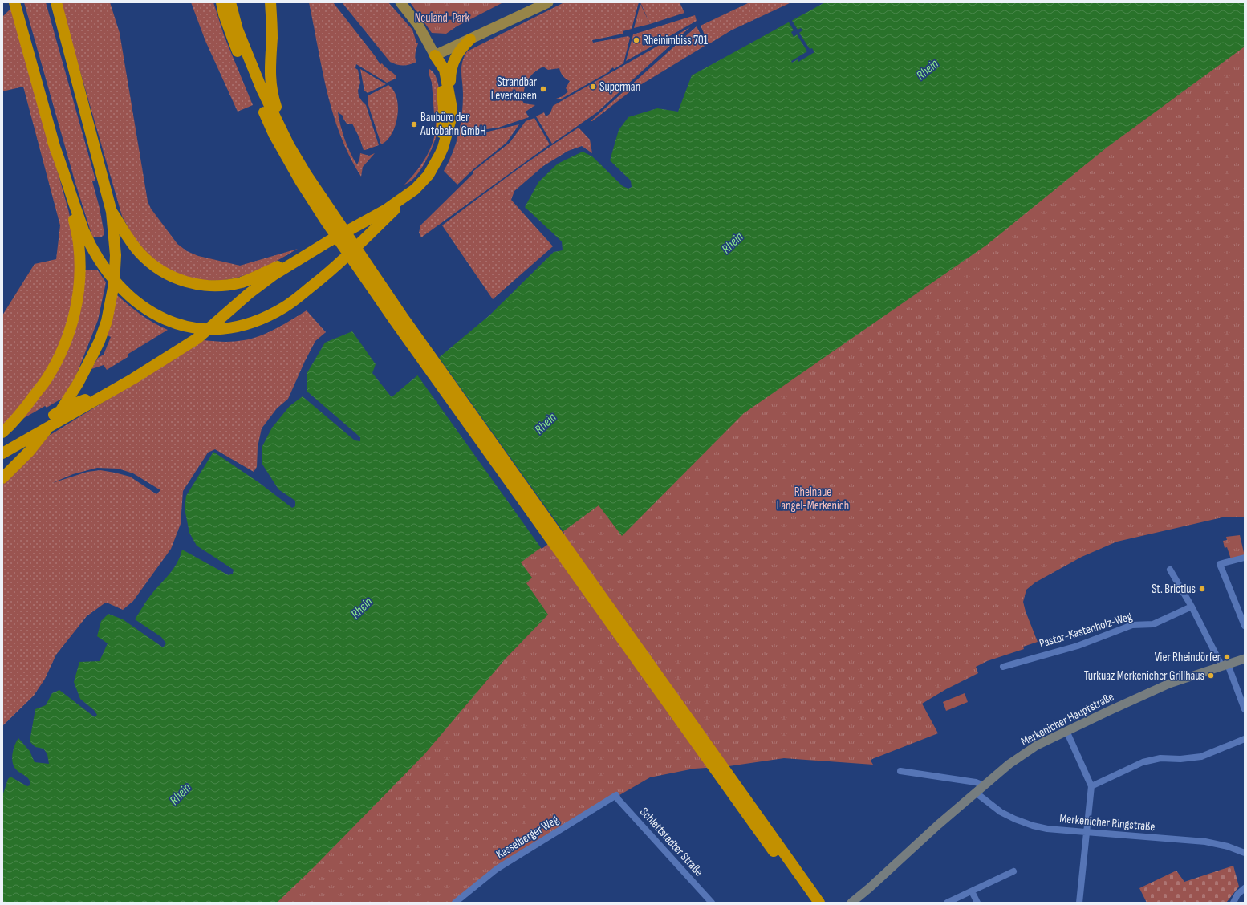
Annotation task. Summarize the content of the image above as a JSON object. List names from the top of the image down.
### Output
{
  "streets": {
    "street": [
      "Pastor-Kastenholz-Weg",
      "Merkenicher Hauptstraße",
      "Merkenicher Ringstraße",
      "Kasselberger Weg",
      "Schlettstadter Straße"
    ]
  },
  "crossings": [
    ["Merkenicher Hauptstraße", "Merkenicher Ringstraße"],
    ["Kasselberger Weg", "Schlettstadter Straße"]
  ],
  "water": ["Rhein"],
  "parks": ["Neuland-Park", "Rheinaue Langel-Merkenich"],
  "places": [
    "Rheinimbiss 701",
    "Superman",
    "Strandbar Leverkusen",
    "Baubüro der Autobahn GmbH",
    "St. Brictius",
    "Vier Rheindörfer",
    "Turkuaz Merkenicher Grillhaus"
  ]
}
